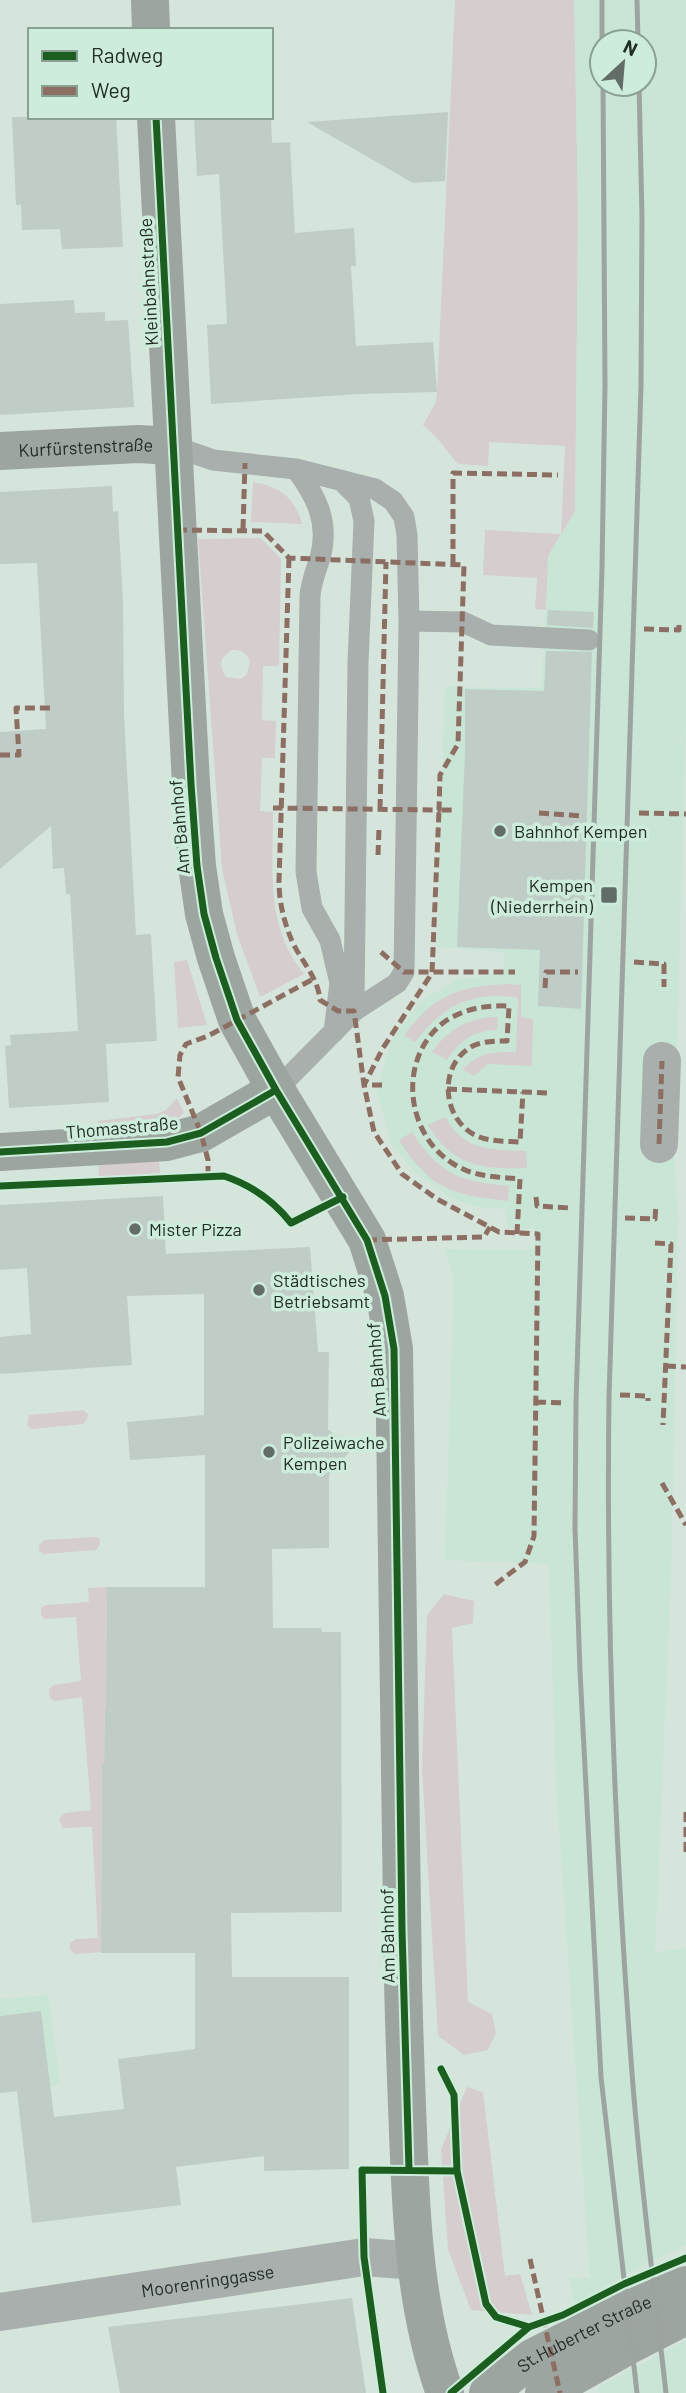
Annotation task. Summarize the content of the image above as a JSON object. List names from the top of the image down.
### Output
{
  "streets": {
    "street": [
      "Kleinbahnstraße",
      "Kurfürstenstraße",
      "Am Bahnhof",
      "Thomasstraße",
      "Moorenringgasse",
      "St.Huberter Straße"
    ]
  },
  "crossings": [
    ["Kleinbahnstraße", "Kurfürstenstraße"],
    ["Kleinbahnstraße", "Am Bahnhof"],
    ["Kurfürstenstraße", "Am Bahnhof"],
    ["Am Bahnhof", "Thomasstraße"],
    ["Am Bahnhof", "Moorenringgasse"]
  ],
  "places": {
    "other": [
      "Bahnhof Kempen",
      "Mister Pizza",
      "Städtisches Betriebsamt",
      "Polizeiwache Kempen"
    ],
    "transit": ["Kempen (Niederrhein)"]
  },
  "legend": ["Radweg", "Weg"],
  "north": "top right"
}
